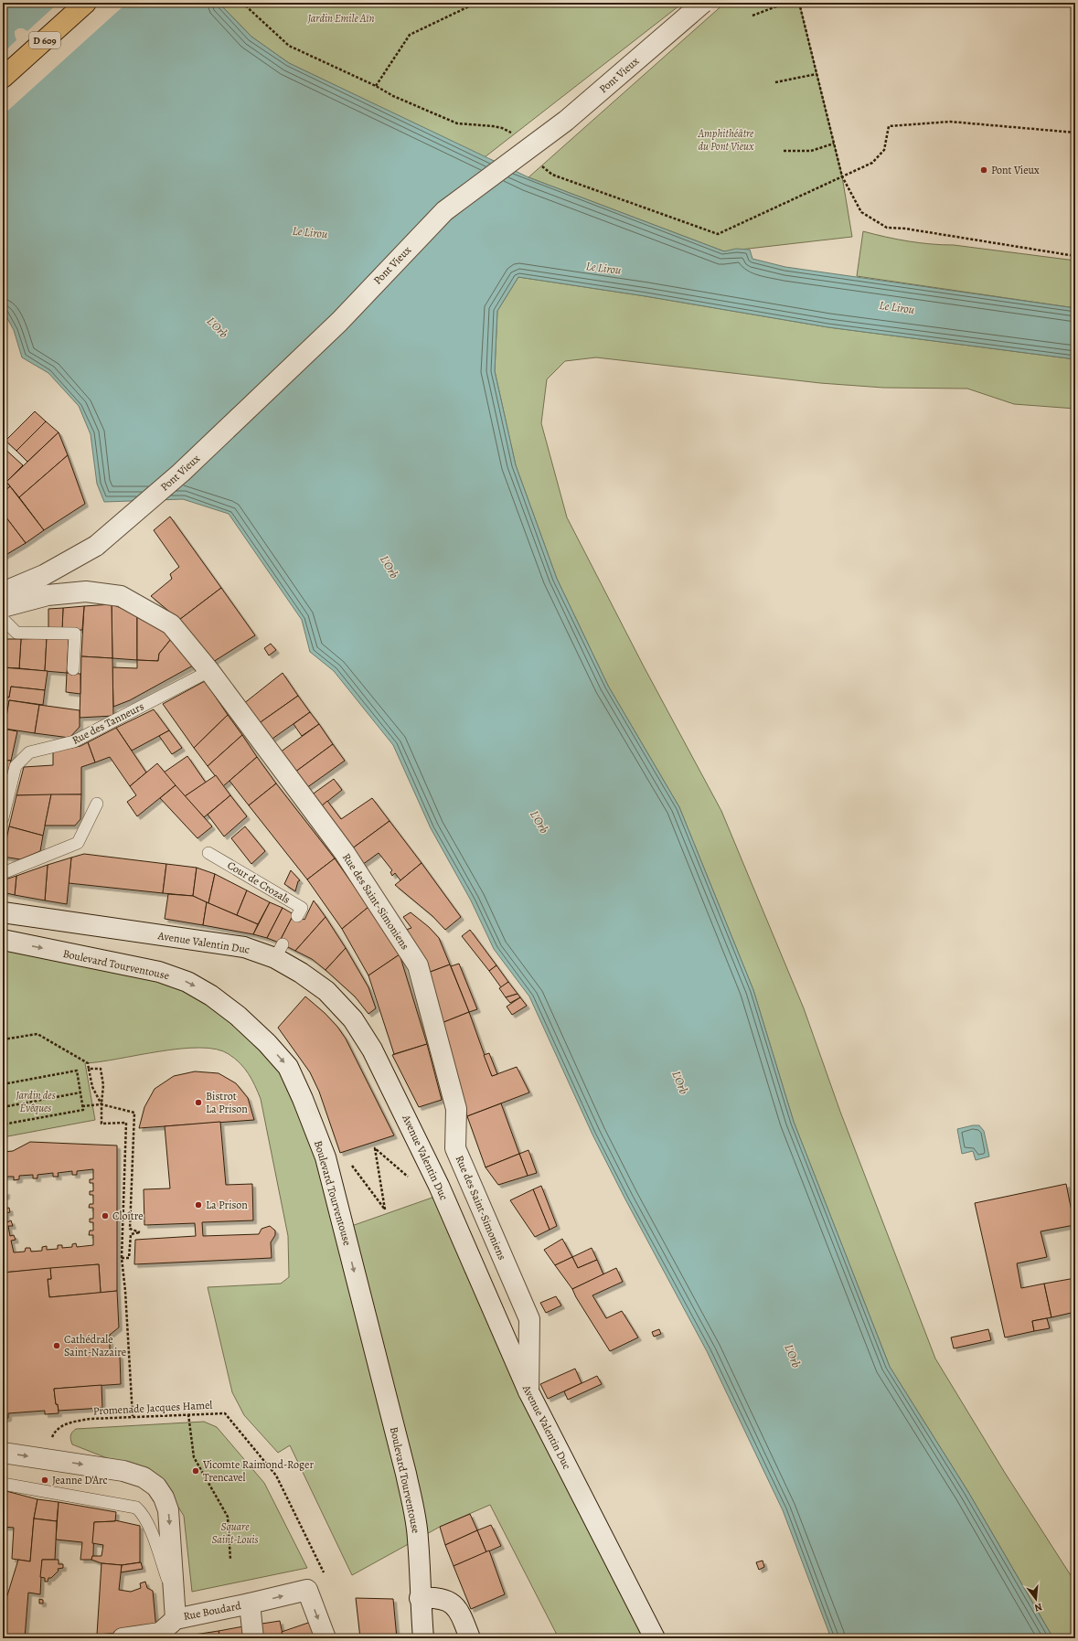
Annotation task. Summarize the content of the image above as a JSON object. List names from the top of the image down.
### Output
{
  "streets": {
    "main road": ["D 609"],
    "street": [
      "Pont Vieux",
      "Rue des Saint-Simoniens",
      "Avenue Valentin Duc",
      "Boulevard Tourventouse",
      "Rue Boudard"
    ],
    "lane": ["Rue des Tanneurs", "Cour de Crozals"],
    "path": ["Promenade Jacques Hamel"]
  },
  "crossings": [
    ["Rue des Tanneurs", "Rue des Saint-Simoniens"],
    ["Rue des Saint-Simoniens", "Avenue Valentin Duc"],
    ["Promenade Jacques Hamel", "Rue Boudard"]
  ],
  "one_way": ["Boulevard Tourventouse"],
  "water": ["Le Lirou", "L'Orb"],
  "parks": [
    "Jardin Emile Aïn",
    "Amphithéâtre du Pont Vieux",
    "Jardin des Évêques",
    "Square Saint-Louis"
  ],
  "places": [
    "Pont Vieux",
    "Bistrot La Prison",
    "La Prison",
    "Cloître",
    "Cathédrale Saint-Nazaire",
    "Vicomte Raimond-Roger Trencavel",
    "Jeanne D'Arc"
  ],
  "north": "bottom"
}
